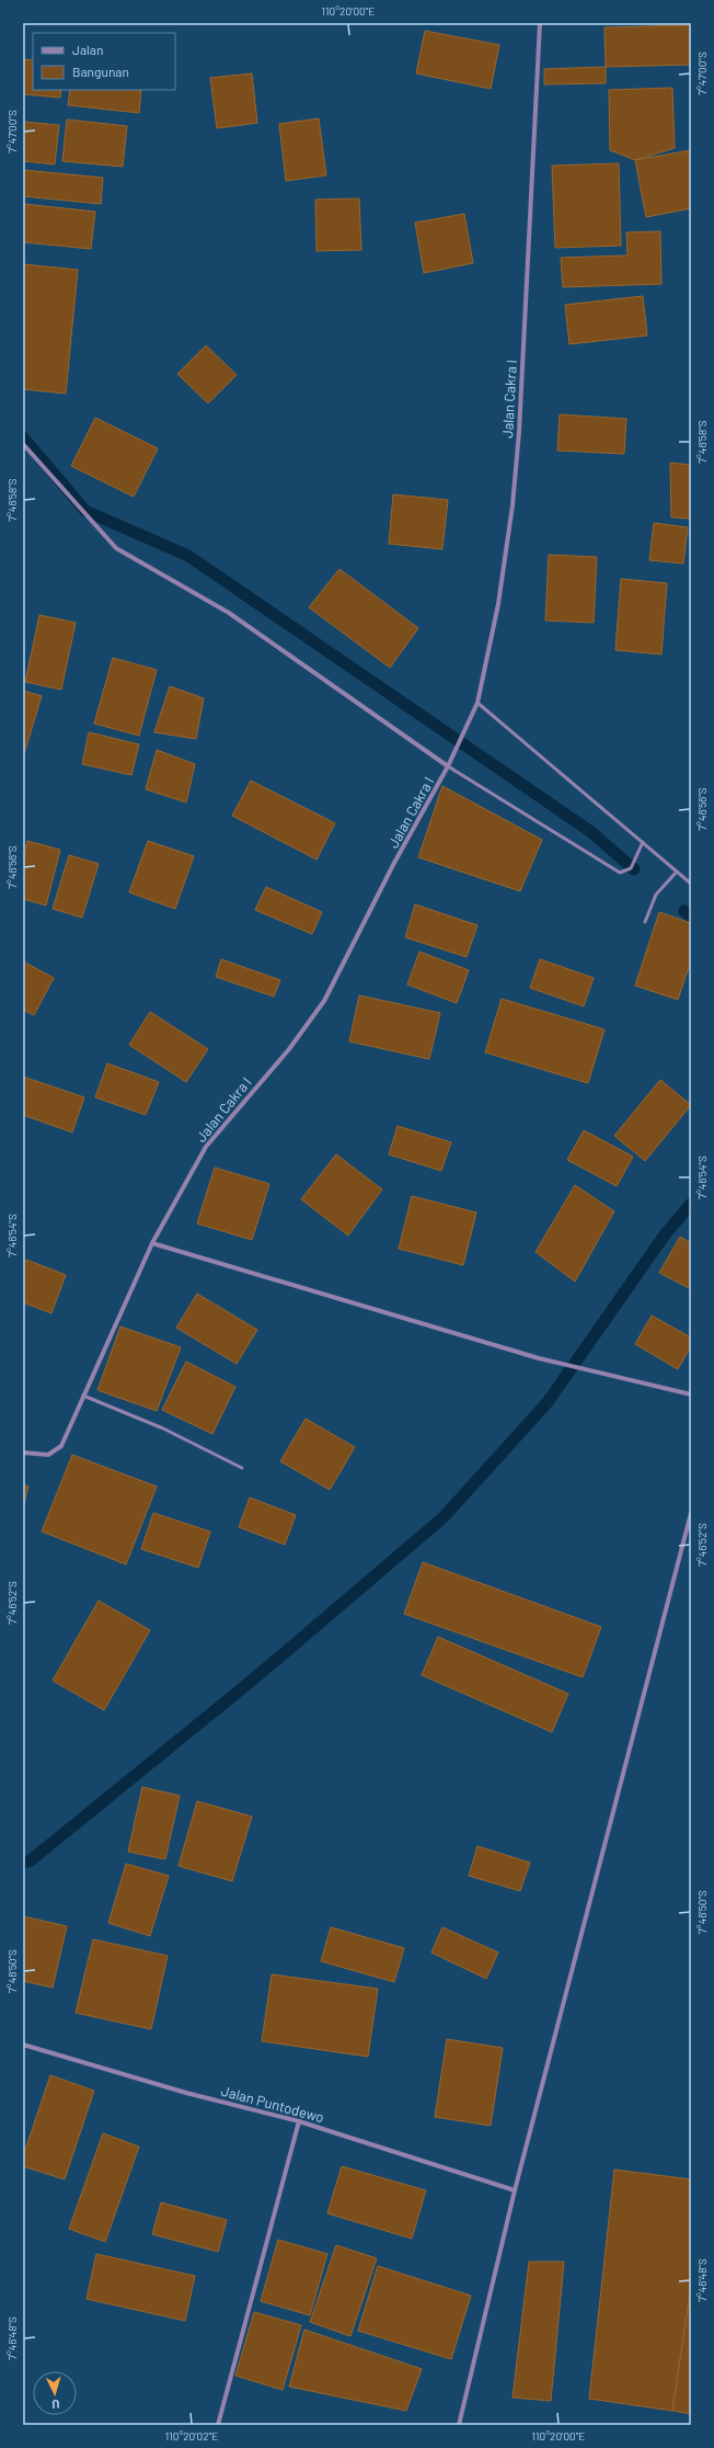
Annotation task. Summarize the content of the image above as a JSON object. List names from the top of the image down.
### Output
{
  "streets": {
    "street": ["Jalan Cakra I", "Jalan Puntodewo"]
  },
  "legend": ["Jalan", "Bangunan"],
  "north": "bottom",
  "coordinates": [
    "110°20'00\"E",
    "7°47'00\"S",
    "7°46'58\"S",
    "7°46'56\"S",
    "7°46'54\"S",
    "7°46'52\"S",
    "7°46'50\"S",
    "7°46'48\"S",
    "110°20'02\"E"
  ]
}
